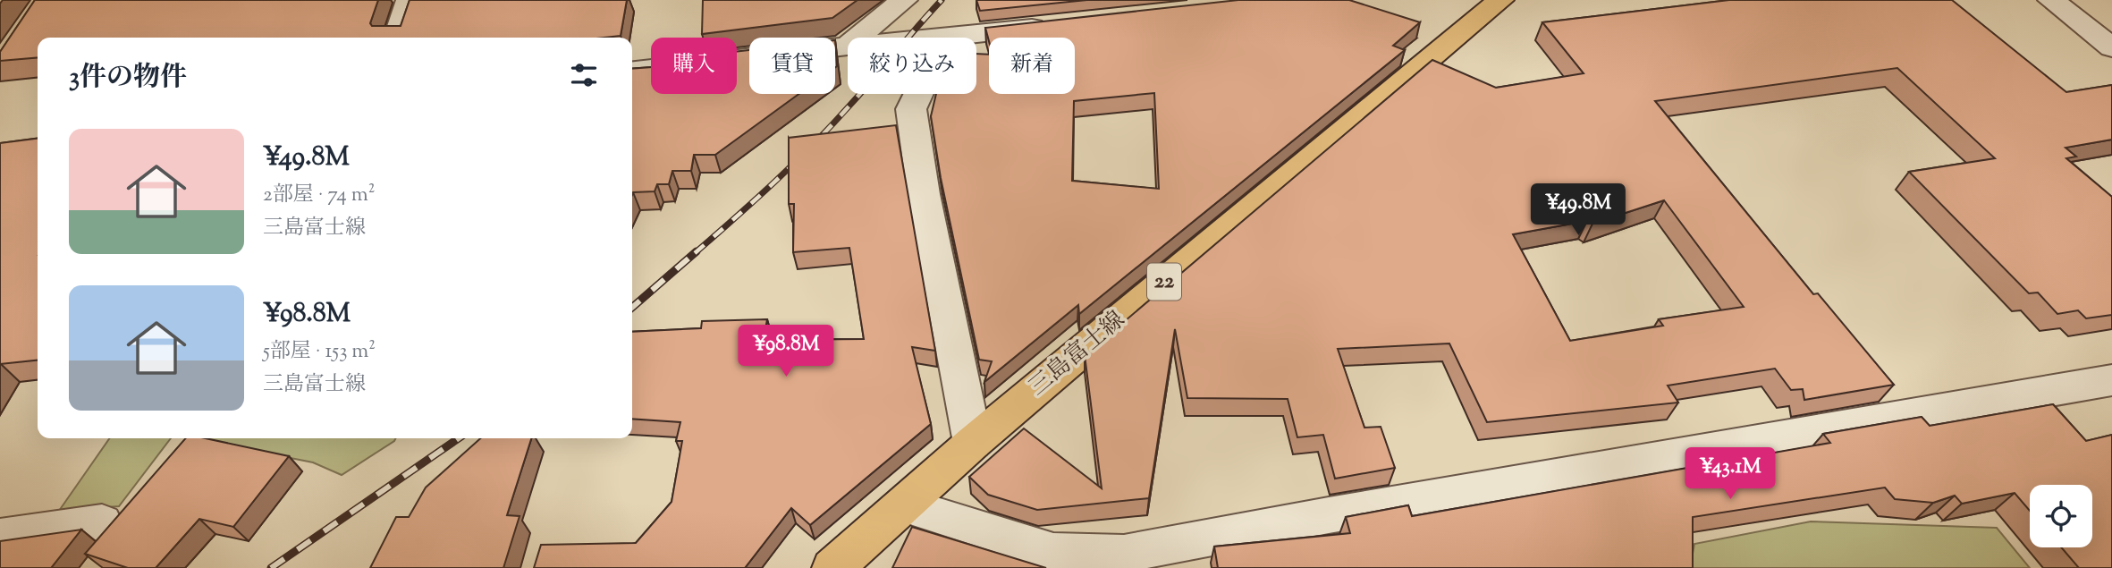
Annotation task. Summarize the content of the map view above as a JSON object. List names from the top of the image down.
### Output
{
  "streets": {
    "main road": ["22", "三島富士線"]
  },
  "page": {
    "chip": [
      "購入",
      "賃貸",
      "絞り込み",
      "新着"
    ],
    "heading": "3件の物件",
    "list": [
      {
        "name": "¥49.8M",
        "note": "2部屋 · 74 m² · 三島富士線"
      },
      {
        "name": "¥98.8M",
        "note": "5部屋 · 153 m² · 三島富士線"
      }
    ],
    "price": ["¥49.8M", "¥98.8M", "¥43.1M"]
  }
}
